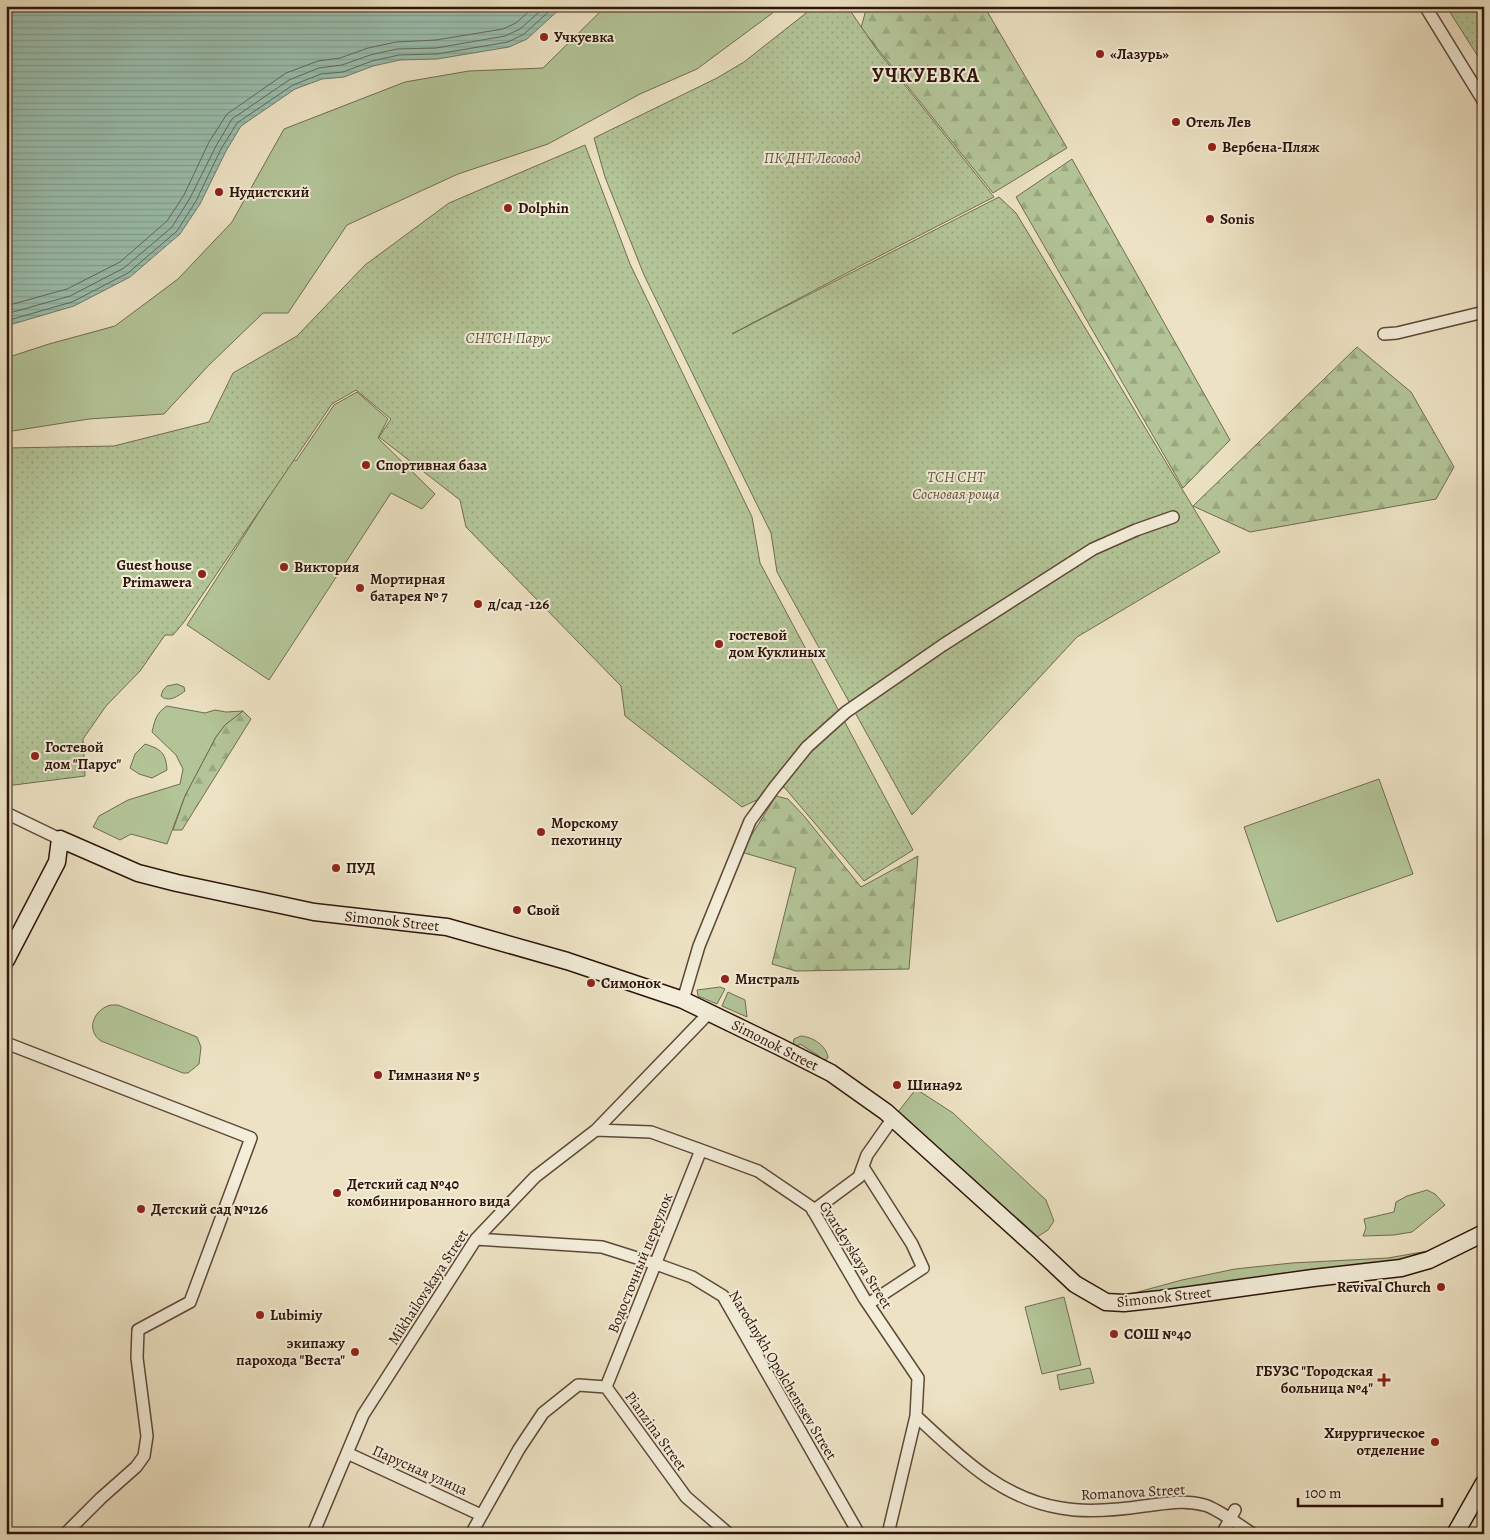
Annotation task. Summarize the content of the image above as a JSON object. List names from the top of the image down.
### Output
{
  "streets": {
    "street": [
      "Simonok Street",
      "Gvardeyskaya Street",
      "Водосточный переулок",
      "Mikhailovskaya Street",
      "Narodnykh Opolchentsev Street",
      "Pianzina Street",
      "Парусная улица",
      "Romanova Street"
    ]
  },
  "crossings": [
    ["Simonok Street", "Mikhailovskaya Street"],
    ["Gvardeyskaya Street", "Водосточный переулок"],
    ["Gvardeyskaya Street", "Mikhailovskaya Street"],
    ["Gvardeyskaya Street", "Romanova Street"],
    ["Водосточный переулок", "Narodnykh Opolchentsev Street"],
    ["Водосточный переулок", "Pianzina Street"],
    ["Mikhailovskaya Street", "Narodnykh Opolchentsev Street"],
    ["Mikhailovskaya Street", "Парусная улица"],
    ["Pianzina Street", "Парусная улица"]
  ],
  "districts": ["УЧКУЕВКА"],
  "parks": ["ПК ДНТ Лесовод", "СНТСН Парус", "ТСН СНТ Сосновая роща"],
  "places": {
    "other": [
      "Учкуевка",
      "«Лазурь»",
      "Отель Лев",
      "Вербена-Пляж",
      "Нудистский",
      "Dolphin",
      "Sonis",
      "Спортивная база",
      "Виктория",
      "Guest house Primawera",
      "Мортирная батарея № 7",
      "д/сад -126",
      "гостевой дом Куклиных",
      "Гостевой дом \"Парус\"",
      "Морскому пехотинцу",
      "ПУД",
      "Свой",
      "Мистраль",
      "Симонок",
      "Гимназия № 5",
      "Шина92",
      "Детский сад №40 комбинированного вида",
      "Детский сад №126",
      "Revival Church",
      "Lubimiy",
      "СОШ №40",
      "экипажу парохода \"Веста\"",
      "Хирургическое отделение"
    ],
    "health": ["ГБУЗС \"Городская больница №4\""]
  },
  "scale_bar": "100 m"
}
